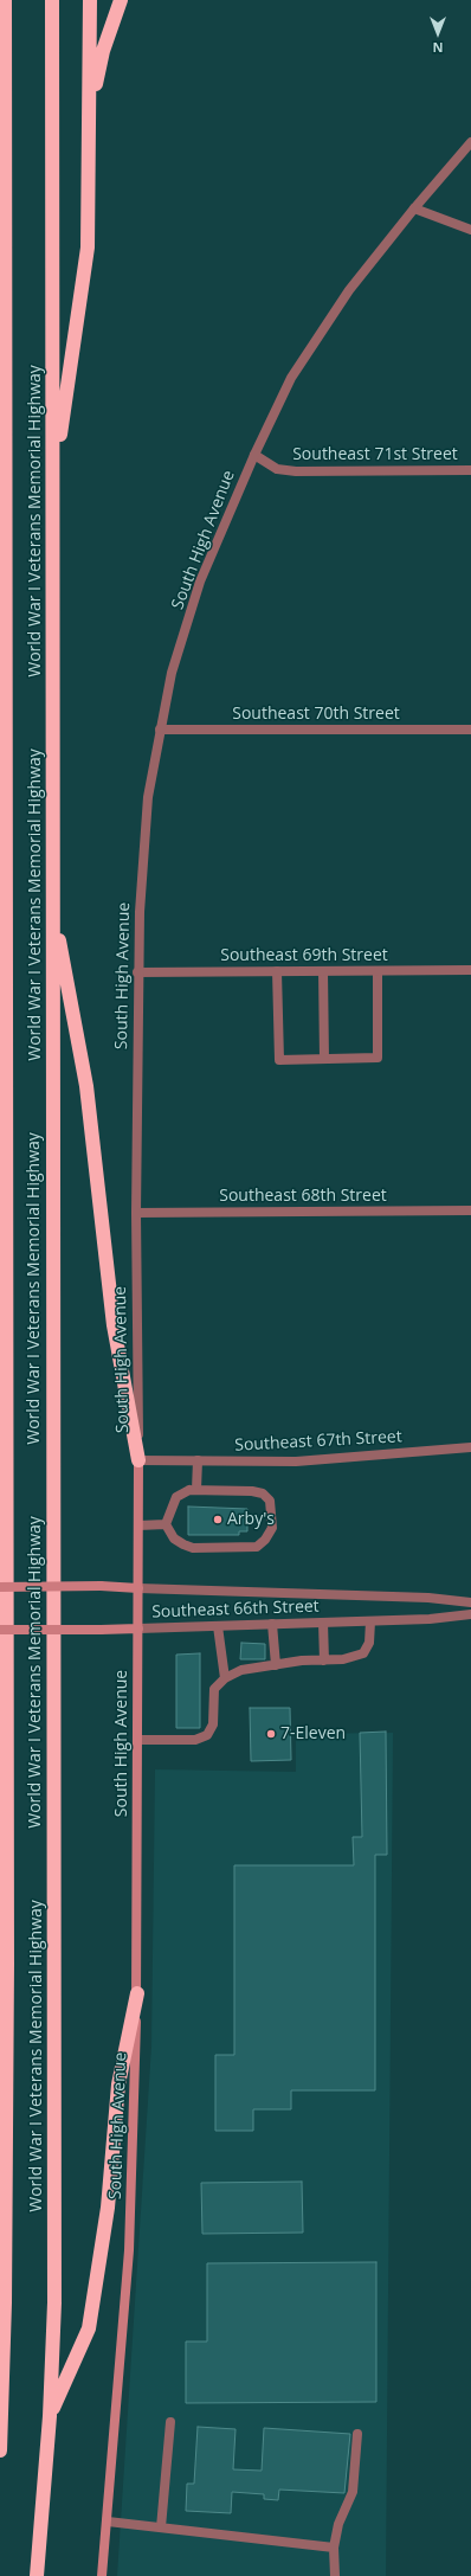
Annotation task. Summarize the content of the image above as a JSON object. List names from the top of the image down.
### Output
{
  "streets": {
    "highway": ["World War I Veterans Memorial Highway"],
    "main road": ["South High Avenue", "Southeast 66th Street"],
    "street": [
      "Southeast 71st Street",
      "Southeast 70th Street",
      "Southeast 69th Street",
      "Southeast 68th Street",
      "Southeast 67th Street"
    ]
  },
  "crossings": [
    ["Southeast 71st Street", "South High Avenue"],
    ["South High Avenue", "Southeast 70th Street"],
    ["South High Avenue", "Southeast 69th Street"],
    ["South High Avenue", "Southeast 68th Street"],
    ["South High Avenue", "Southeast 67th Street"],
    ["South High Avenue", "Southeast 66th Street"]
  ],
  "places": ["Arby's", "7-Eleven"],
  "north": "bottom"
}
